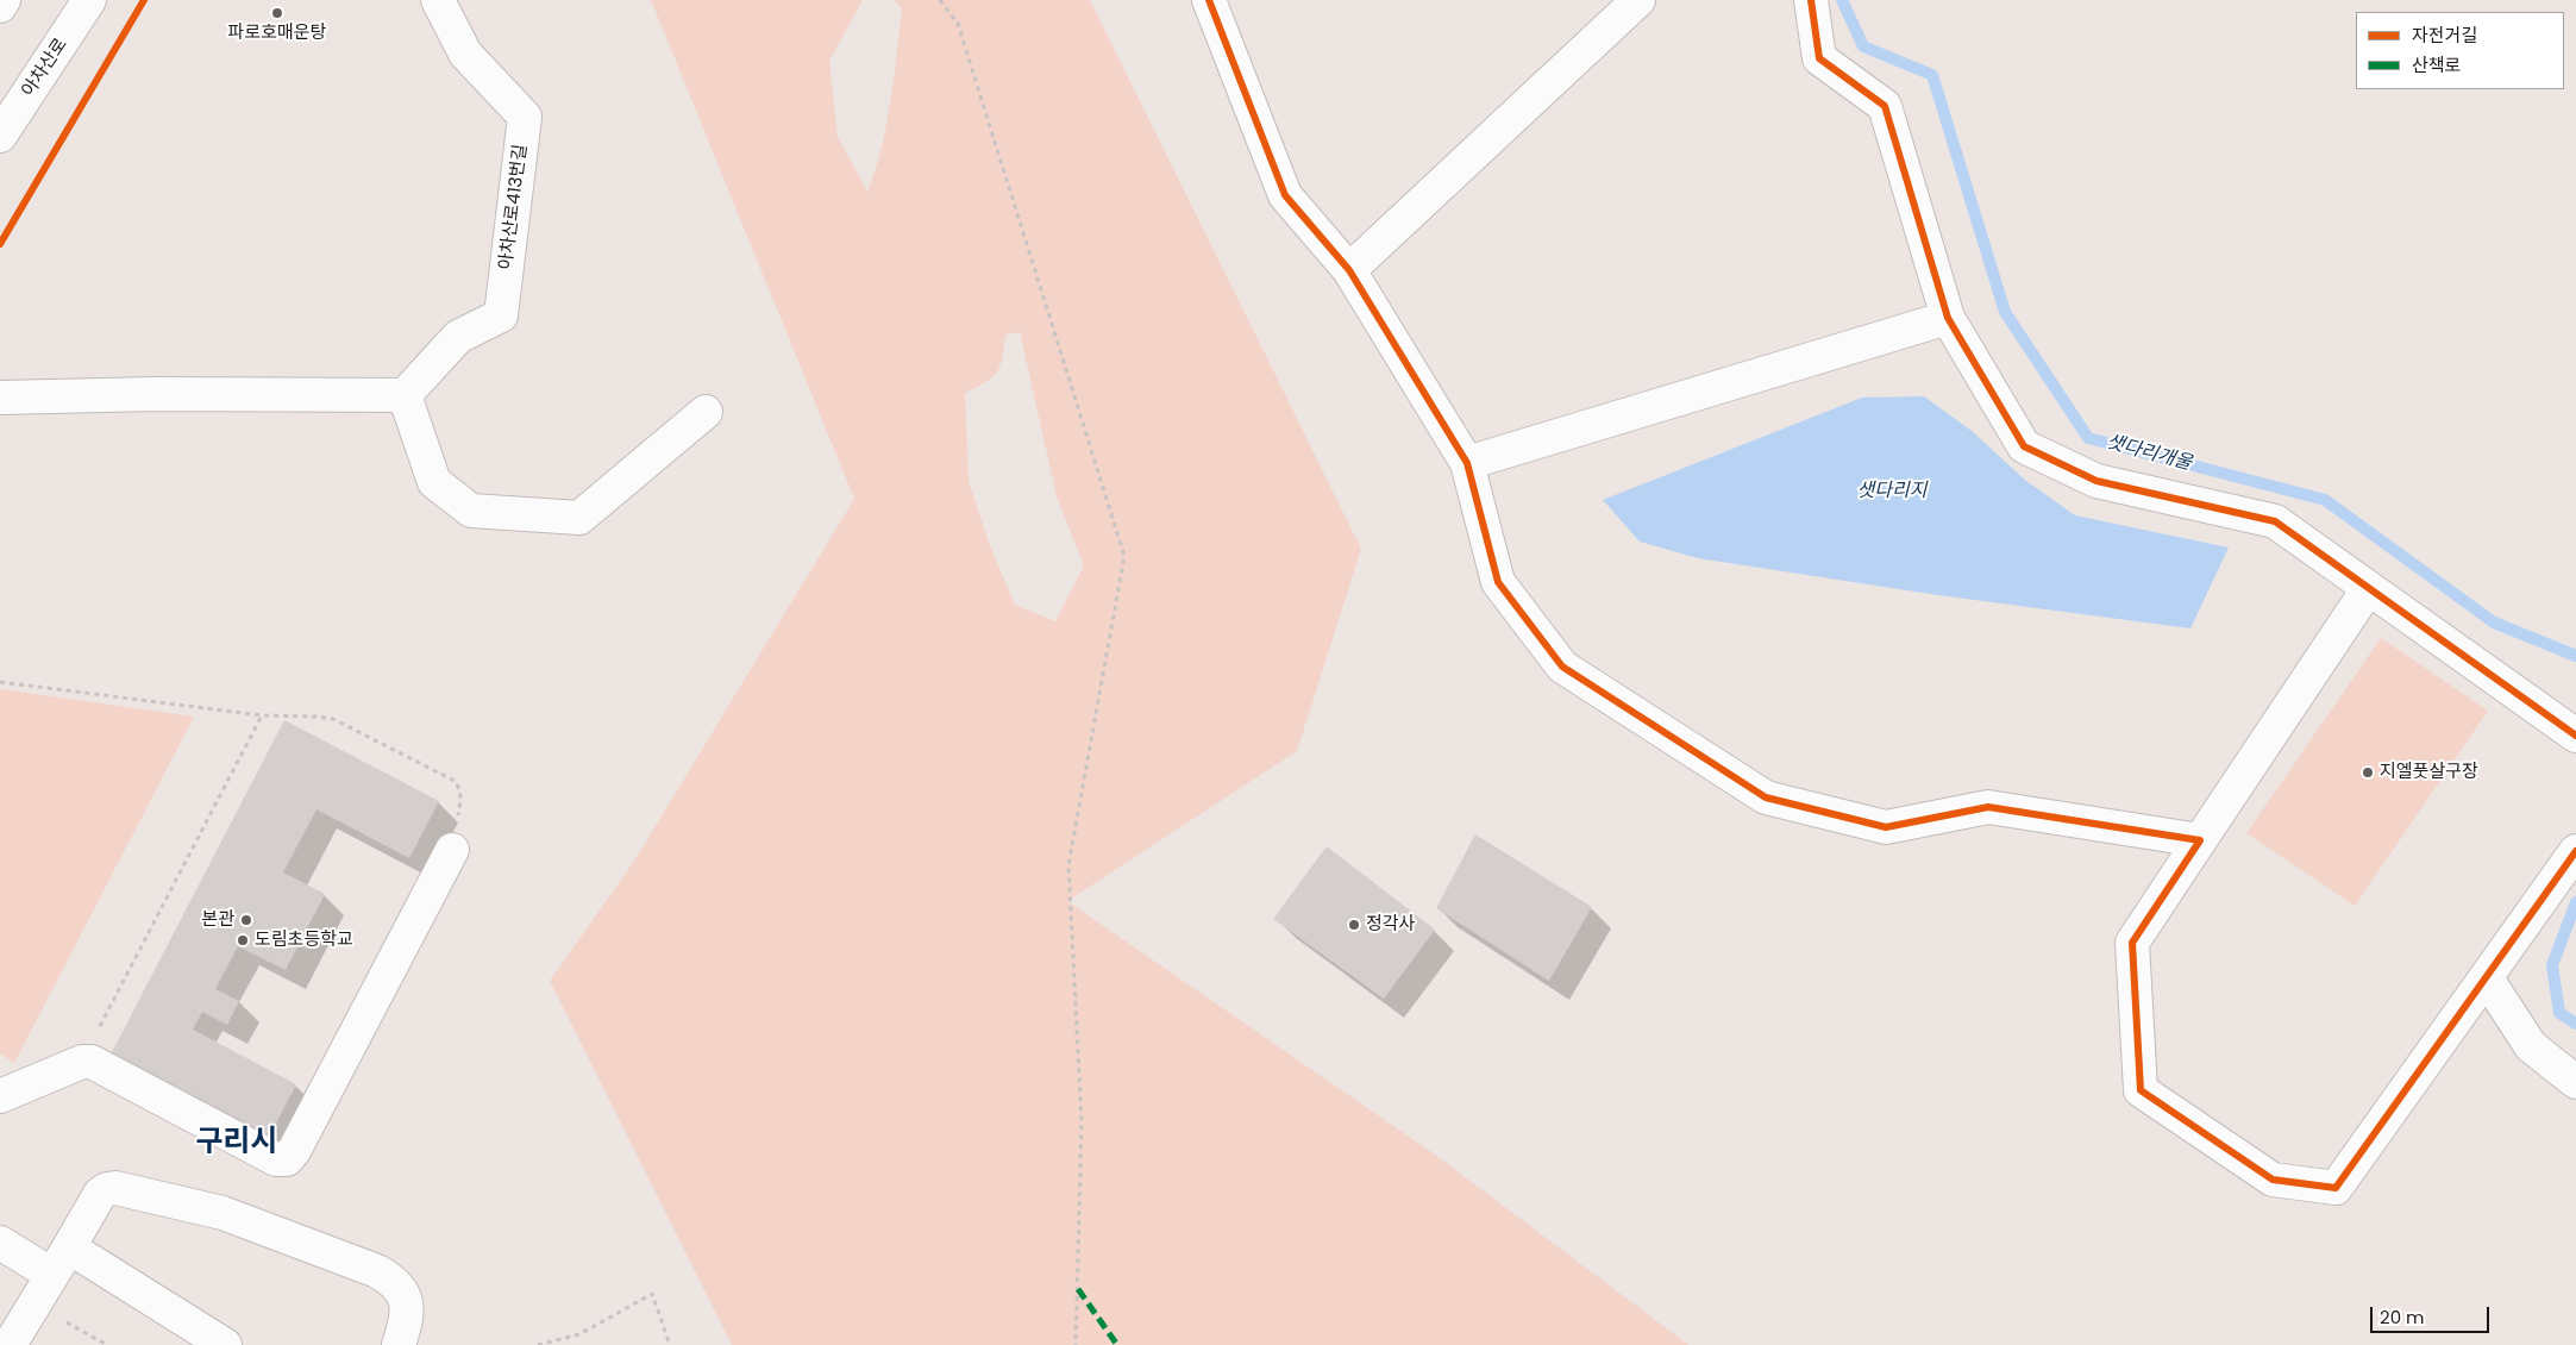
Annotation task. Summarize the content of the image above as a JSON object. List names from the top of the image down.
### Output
{
  "streets": {
    "street": ["아차산로", "아차산로413번길"]
  },
  "districts": ["구리시"],
  "water": ["샛다리개울", "샛다리지"],
  "places": [
    "파로호매운탕",
    "지엘풋살구장",
    "본관",
    "정각사",
    "도림초등학교"
  ],
  "legend": ["자전거길", "산책로"],
  "scale_bar": "20 m"
}
